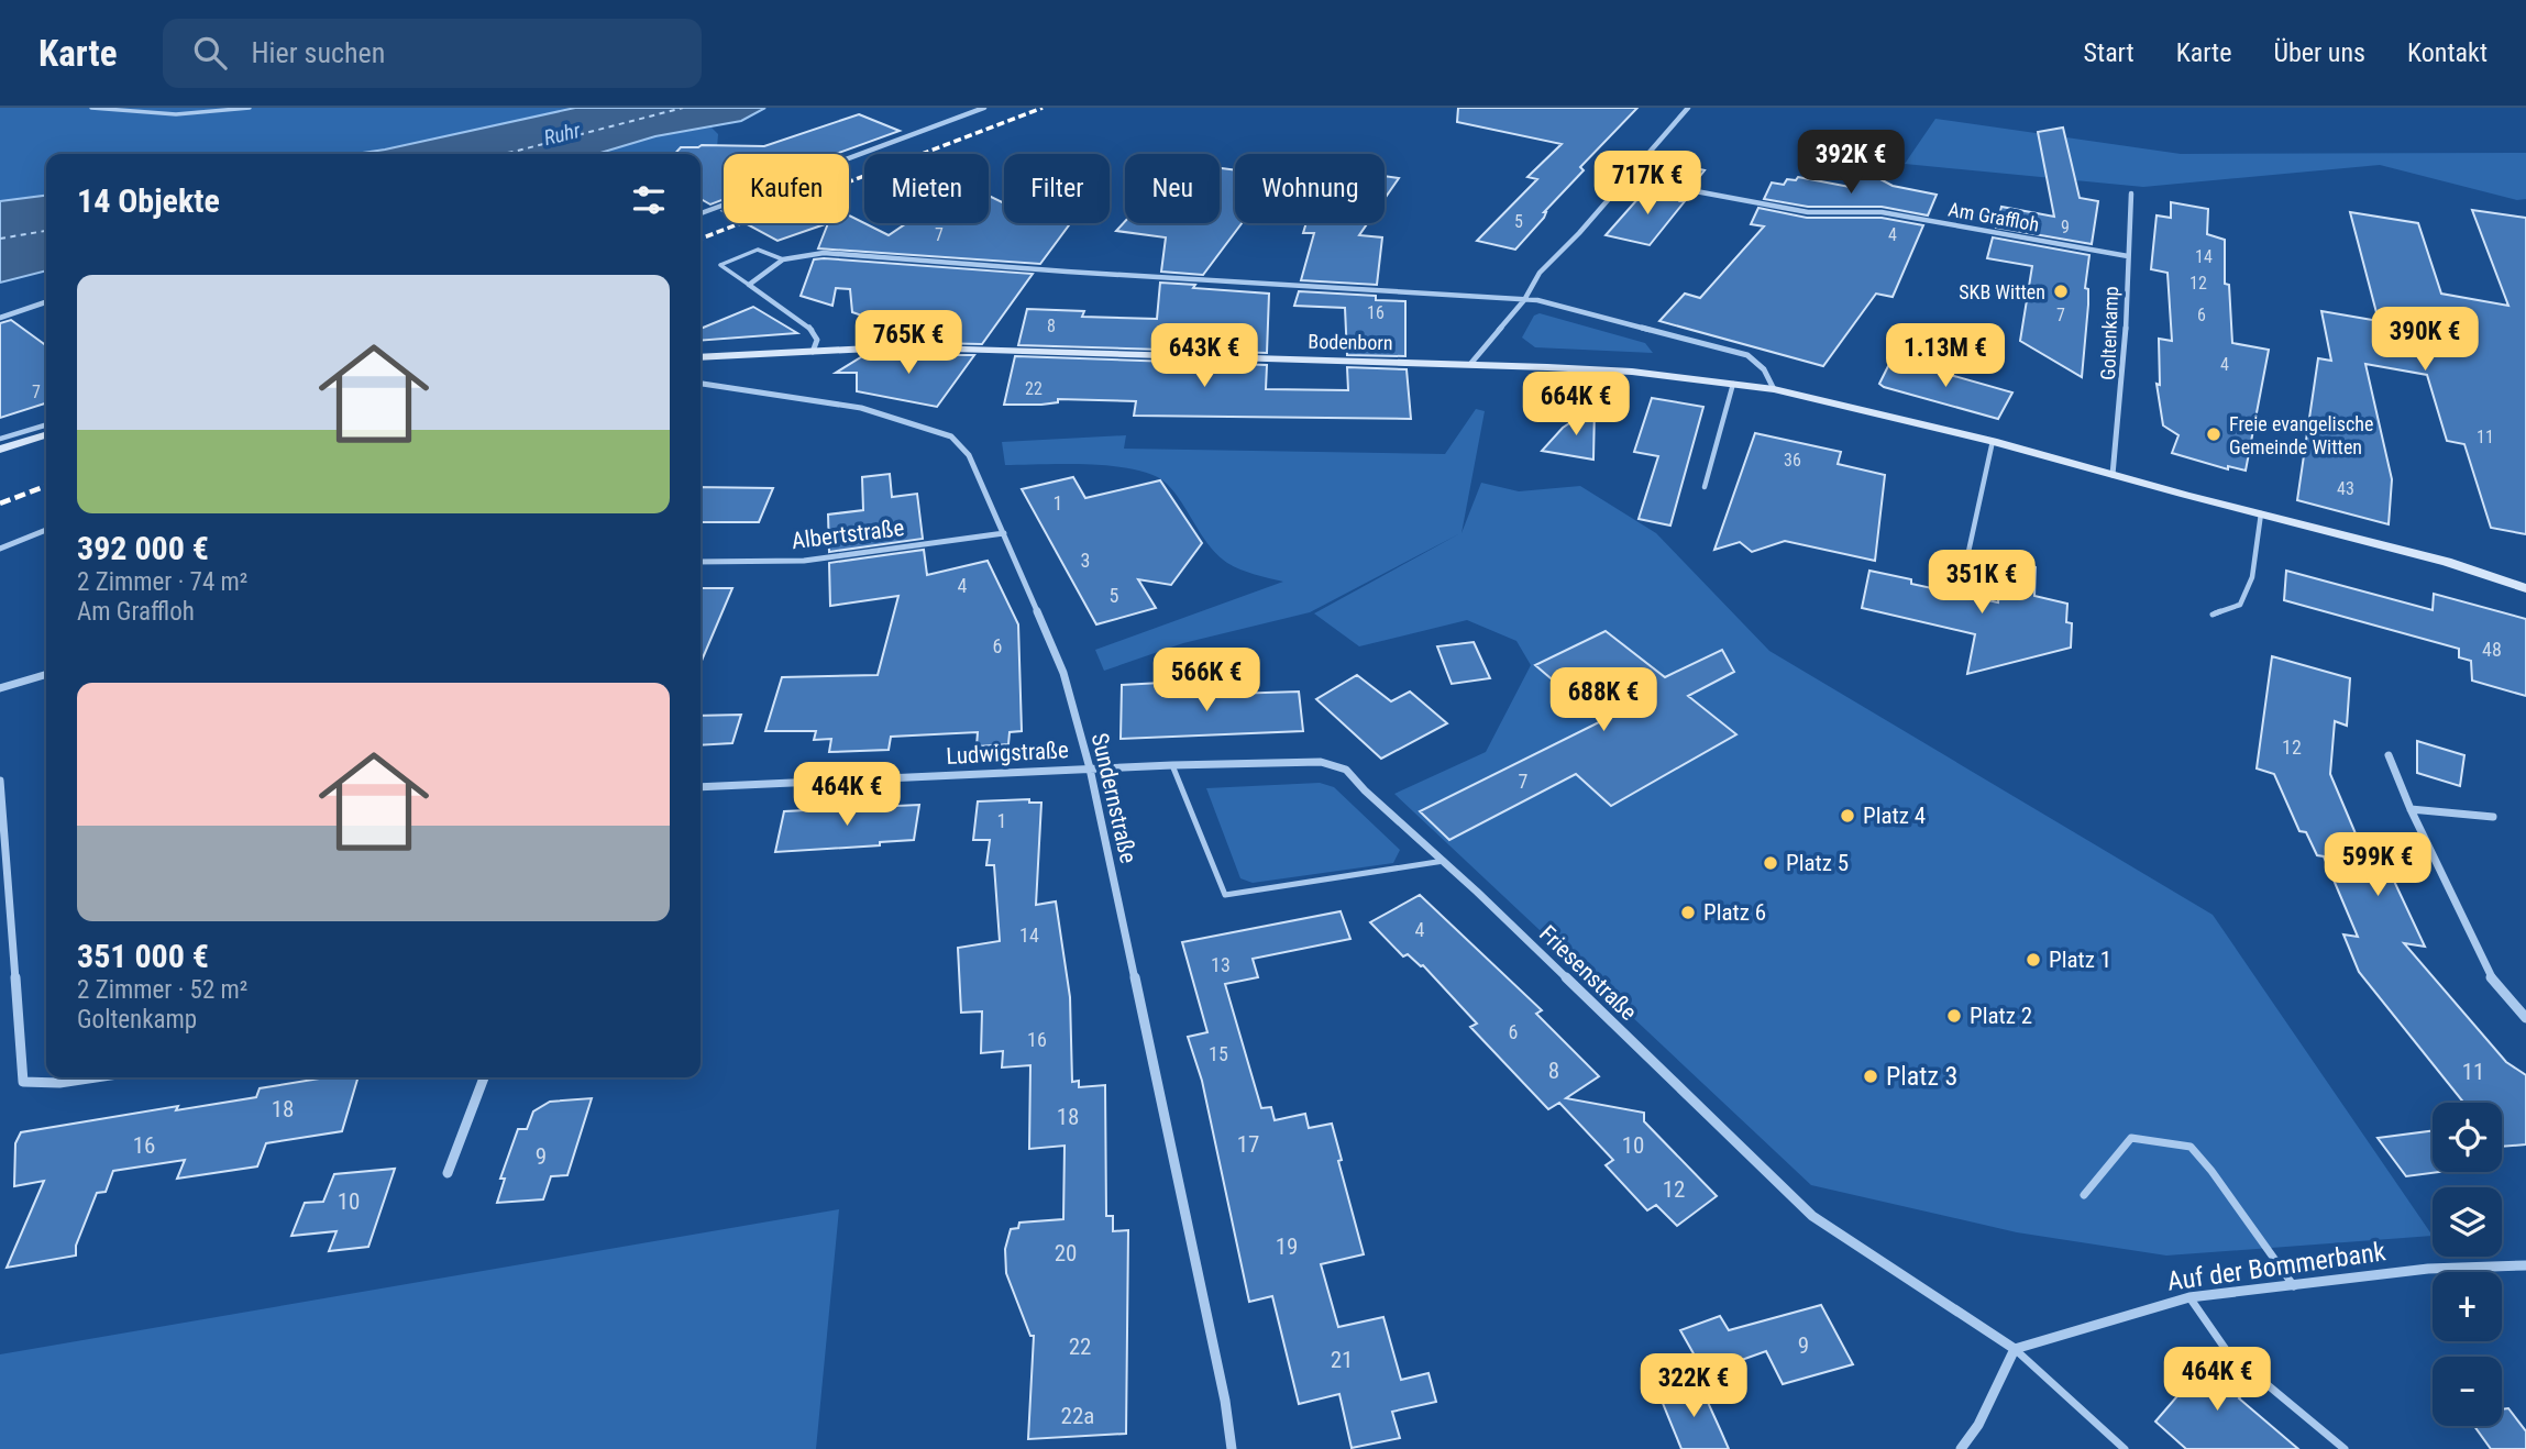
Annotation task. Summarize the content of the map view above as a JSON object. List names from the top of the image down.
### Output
{
  "streets": {
    "main road": ["Bodenborn"],
    "street": [
      "Am Graffloh",
      "Goltenkamp",
      "Albertstraße",
      "Ludwigstraße",
      "Sundernstraße",
      "Friesenstraße",
      "Auf der Bommerbank"
    ]
  },
  "crossings": [
    ["Am Graffloh", "Goltenkamp"],
    ["Goltenkamp", "Bodenborn"],
    ["Albertstraße", "Sundernstraße"],
    ["Ludwigstraße", "Sundernstraße"],
    ["Ludwigstraße", "Friesenstraße"],
    ["Sundernstraße", "Friesenstraße"],
    ["Friesenstraße", "Auf der Bommerbank"]
  ],
  "water": ["Ruhr"],
  "places": [
    "SKB Witten",
    "Freie evangelische Gemeinde Witten",
    "Platz 4",
    "Platz 5",
    "Platz 6",
    "Platz 1",
    "Platz 2",
    "Platz 3"
  ],
  "house_numbers": [
    "5",
    "9",
    "7",
    "4",
    "14",
    "12",
    "16",
    "7",
    "6",
    "8",
    "4",
    "22",
    "7",
    "11",
    "36",
    "43",
    "1",
    "3",
    "4",
    "5",
    "6",
    "48",
    "12",
    "7",
    "1",
    "4",
    "14",
    "13",
    "6",
    "16",
    "15",
    "8",
    "11",
    "18",
    "18",
    "17",
    "16",
    "10",
    "9",
    "12",
    "10",
    "19",
    "20",
    "9",
    "22",
    "21",
    "22a"
  ],
  "page": {
    "header": "Karte",
    "search": "Hier suchen",
    "nav": [
      "Start",
      "Karte",
      "Über uns",
      "Kontakt"
    ],
    "price": [
      "392K €",
      "717K €",
      "390K €",
      "765K €",
      "643K €",
      "1.13M €",
      "664K €",
      "351K €",
      "566K €",
      "688K €",
      "464K €",
      "599K €",
      "464K €",
      "322K €"
    ],
    "chip": [
      "Kaufen",
      "Mieten",
      "Filter",
      "Neu",
      "Wohnung"
    ],
    "heading": "14 Objekte",
    "list": [
      {
        "name": "392 000 €",
        "note": "2 Zimmer · 74 m² · Am Graffloh"
      },
      {
        "name": "351 000 €",
        "note": "2 Zimmer · 52 m² · Goltenkamp"
      }
    ],
    "map_buttons": ["+", "−"]
  }
}
